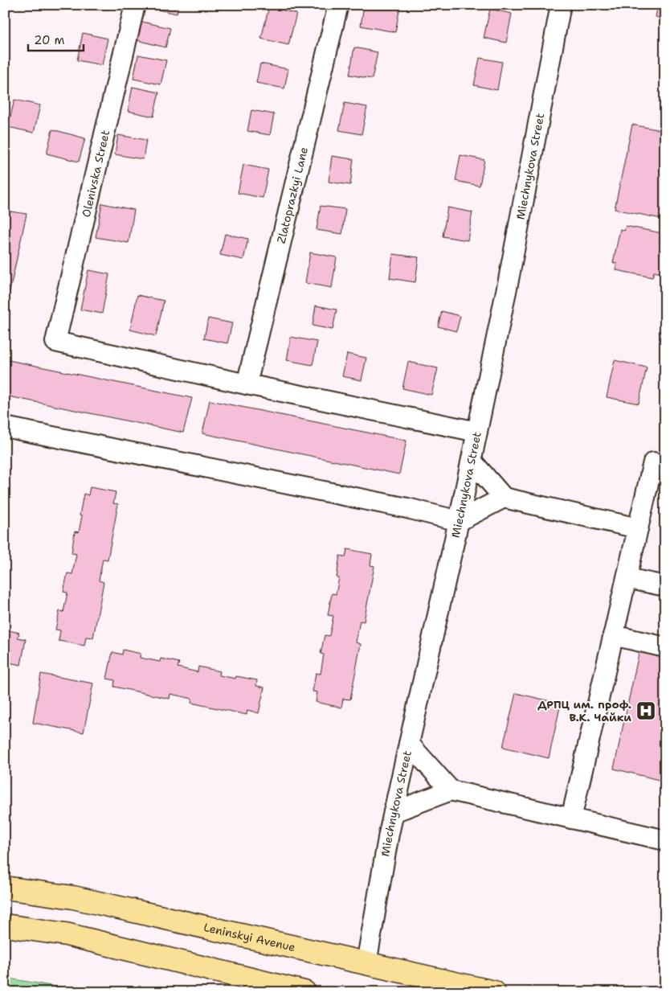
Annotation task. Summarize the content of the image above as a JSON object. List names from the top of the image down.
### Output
{
  "streets": {
    "main road": ["Leninskyi Avenue"],
    "street": ["Miechnykova Street", "Olenivska Street", "Zlatoprazkyi Lane"]
  },
  "crossings": [
    ["Miechnykova Street", "Leninskyi Avenue"],
    ["Olenivska Street", "Zlatoprazkyi Lane"]
  ],
  "places": {
    "hospital": ["ДРПЦ им. проф. В.К. Чайки"]
  },
  "scale_bar": "20 m"
}
